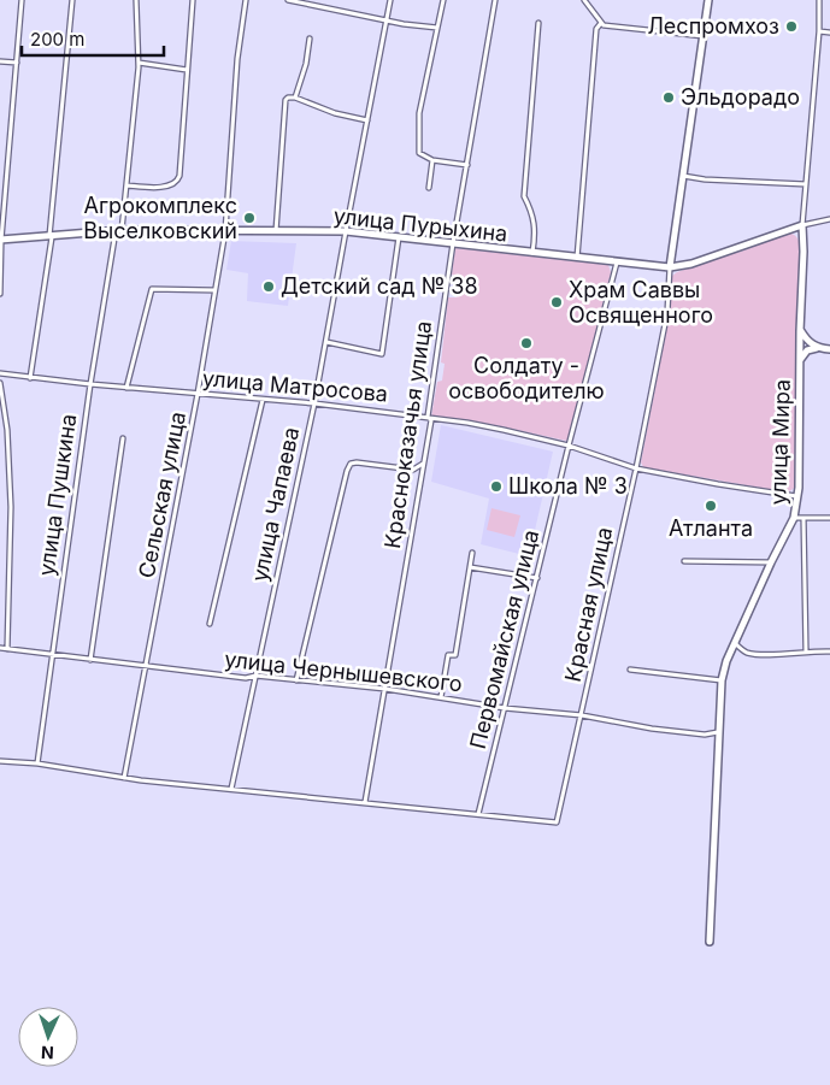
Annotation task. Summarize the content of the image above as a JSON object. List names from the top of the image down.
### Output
{
  "streets": {
    "street": [
      "улица Пурыхина",
      "улица Матросова",
      "Красноказачья улица",
      "улица Мира",
      "улица Пушкина",
      "Сельская улица",
      "улица Чапаева",
      "Красная улица",
      "Первомайская улица",
      "улица Чернышевского"
    ]
  },
  "crossings": [
    ["улица Пурыхина", "Красноказачья улица"],
    ["улица Пурыхина", "улица Мира"],
    ["улица Пурыхина", "улица Пушкина"],
    ["улица Пурыхина", "Сельская улица"],
    ["улица Пурыхина", "улица Чапаева"],
    ["улица Пурыхина", "Красная улица"],
    ["улица Пурыхина", "Первомайская улица"],
    ["улица Матросова", "Красноказачья улица"],
    ["улица Матросова", "улица Мира"],
    ["улица Матросова", "улица Пушкина"],
    ["улица Матросова", "Сельская улица"],
    ["улица Матросова", "улица Чапаева"],
    ["улица Матросова", "Красная улица"],
    ["улица Матросова", "Первомайская улица"],
    ["Красноказачья улица", "улица Чернышевского"],
    ["улица Мира", "улица Чернышевского"],
    ["улица Пушкина", "улица Чернышевского"],
    ["Сельская улица", "улица Чернышевского"],
    ["улица Чапаева", "улица Чернышевского"],
    ["Красная улица", "Первомайская улица"],
    ["Красная улица", "улица Чернышевского"],
    ["Первомайская улица", "улица Чернышевского"]
  ],
  "places": [
    "Леспромхоз",
    "Эльдорадо",
    "Агрокомплекс Выселковский",
    "Детский сад № 38",
    "Храм Саввы Освященного",
    "Солдату - освободителю",
    "Школа № 3",
    "Атланта"
  ],
  "scale_bar": "200 m",
  "north": "bottom"
}
